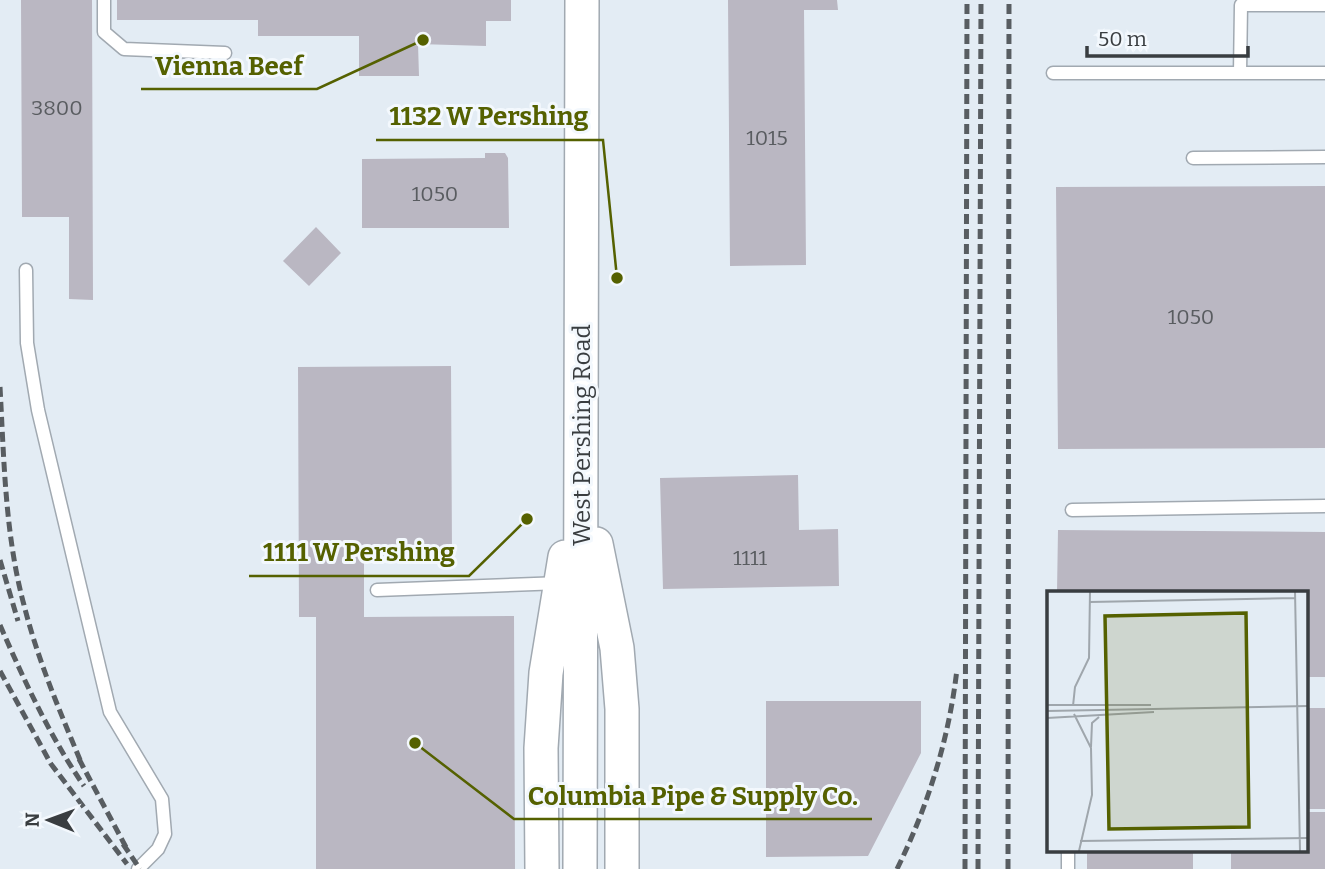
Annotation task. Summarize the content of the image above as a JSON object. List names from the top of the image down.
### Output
{
  "streets": {
    "main road": ["West Pershing Road"]
  },
  "places": [
    "Vienna Beef",
    "1132 W Pershing",
    "1111 W Pershing",
    "Columbia Pipe & Supply Co."
  ],
  "house_numbers": [
    "3800",
    "1015",
    "1050",
    "1050",
    "1111"
  ],
  "scale_bar": "50 m",
  "north": "left"
}
